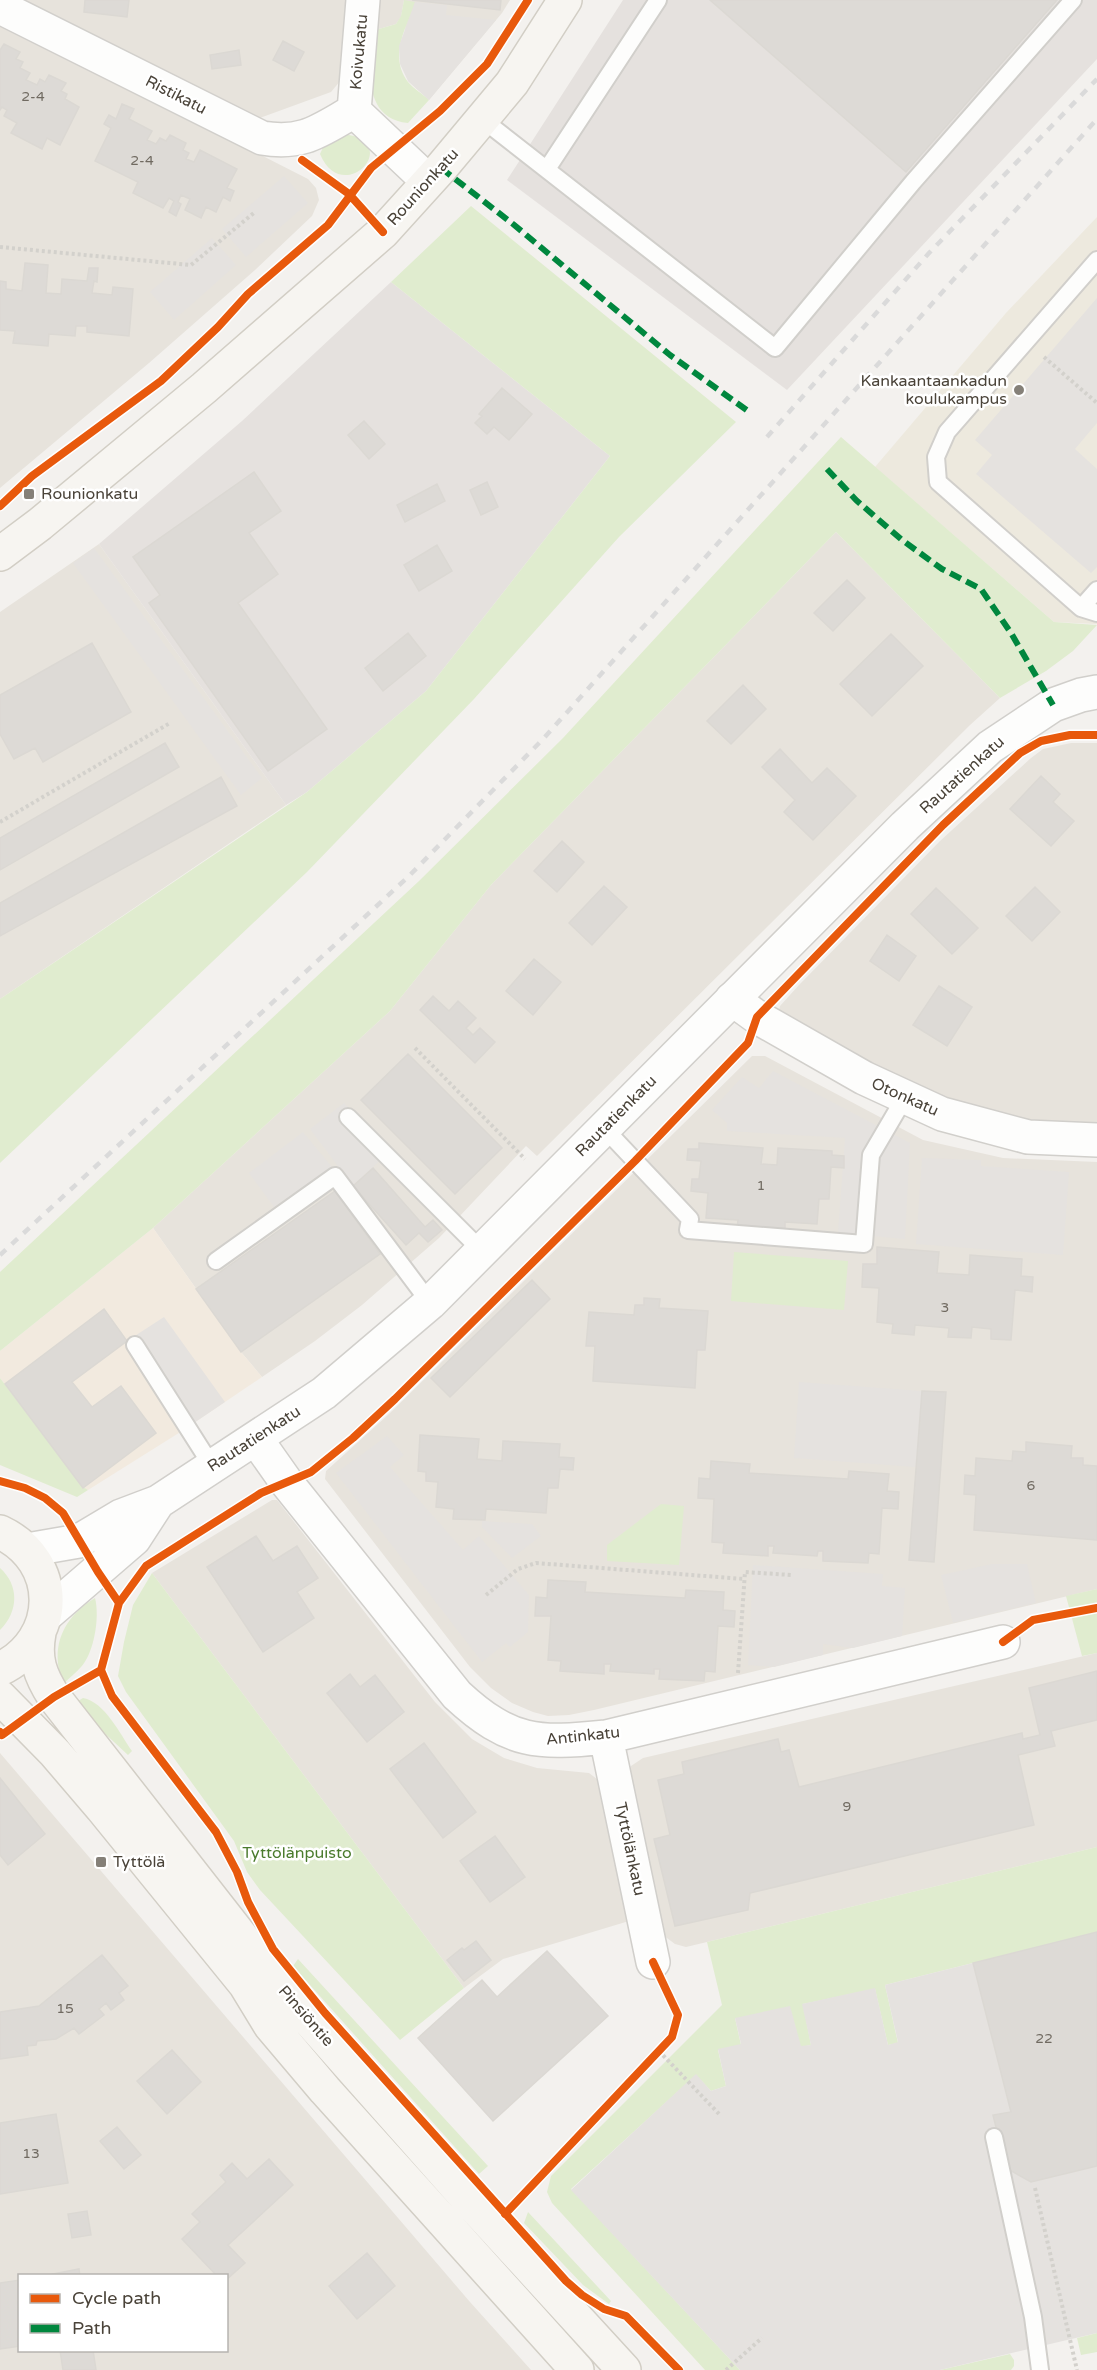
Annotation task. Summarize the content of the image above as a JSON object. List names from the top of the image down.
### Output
{
  "streets": {
    "main road": ["Rounionkatu", "Pinsiöntie"],
    "street": [
      "Koivukatu",
      "Ristikatu",
      "Rautatienkatu",
      "Otonkatu",
      "Antinkatu",
      "Tyttölänkatu"
    ]
  },
  "crossings": [
    ["Koivukatu", "Ristikatu"],
    ["Koivukatu", "Rounionkatu"],
    ["Rautatienkatu", "Otonkatu"],
    ["Rautatienkatu", "Antinkatu"],
    ["Rautatienkatu", "Pinsiöntie"],
    ["Antinkatu", "Tyttölänkatu"]
  ],
  "parks": ["Tyttölänpuisto"],
  "places": {
    "other": ["Kankaantaankadun koulukampus"],
    "transit": ["Rounionkatu", "Tyttölä"]
  },
  "house_numbers": [
    "2-4",
    "2-4",
    "1",
    "3",
    "6",
    "9",
    "15",
    "22",
    "13"
  ],
  "legend": ["Cycle path", "Path"]
}
